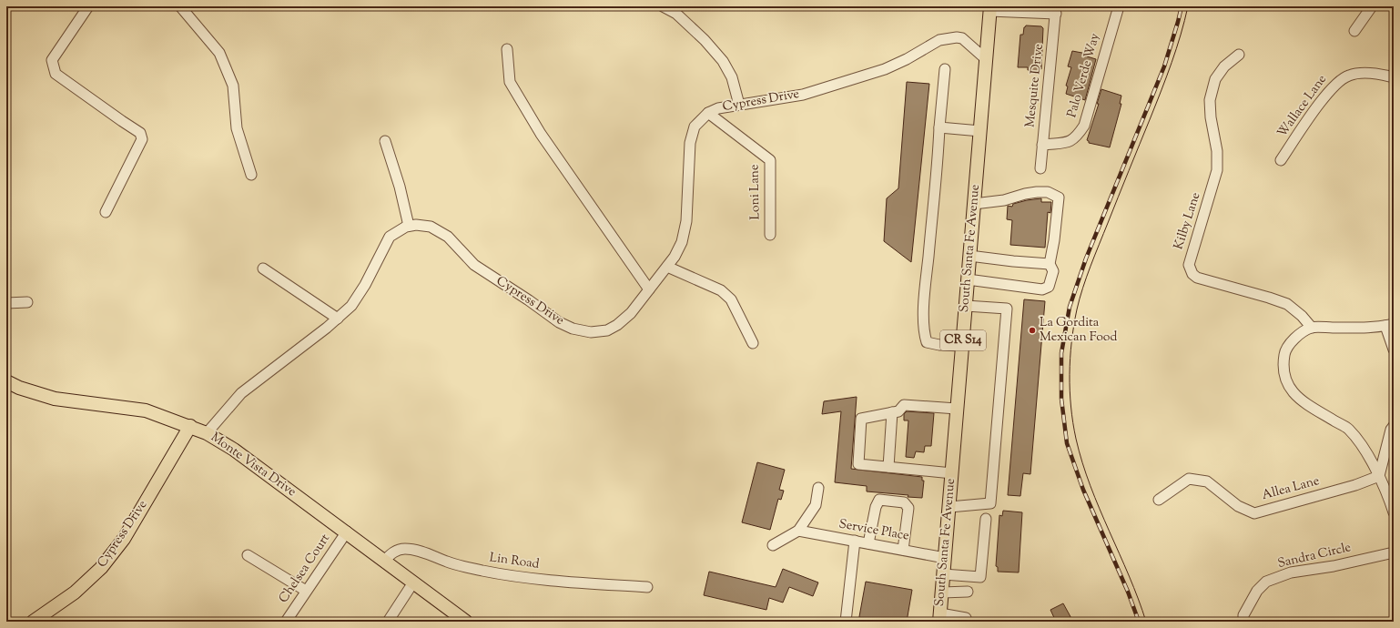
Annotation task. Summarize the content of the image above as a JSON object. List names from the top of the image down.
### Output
{
  "streets": {
    "main road": [
      "Cypress Drive",
      "South Santa Fe Avenue",
      "CR S14",
      "Monte Vista Drive"
    ],
    "street": [
      "Palo Verde Way",
      "Mesquite Drive",
      "Wallace Lane",
      "Loni Lane",
      "Kilby Lane",
      "Allea Lane",
      "Service Place",
      "Sandra Circle",
      "Lin Road",
      "Chelsea Court"
    ]
  },
  "crossings": [
    ["Palo Verde Way", "Mesquite Drive"],
    ["Cypress Drive", "Loni Lane"],
    ["Cypress Drive", "South Santa Fe Avenue"],
    ["Cypress Drive", "Monte Vista Drive"],
    ["South Santa Fe Avenue", "Service Place"],
    ["Monte Vista Drive", "Lin Road"],
    ["Monte Vista Drive", "Chelsea Court"]
  ],
  "places": ["La Gordita Mexican Food"]
}
